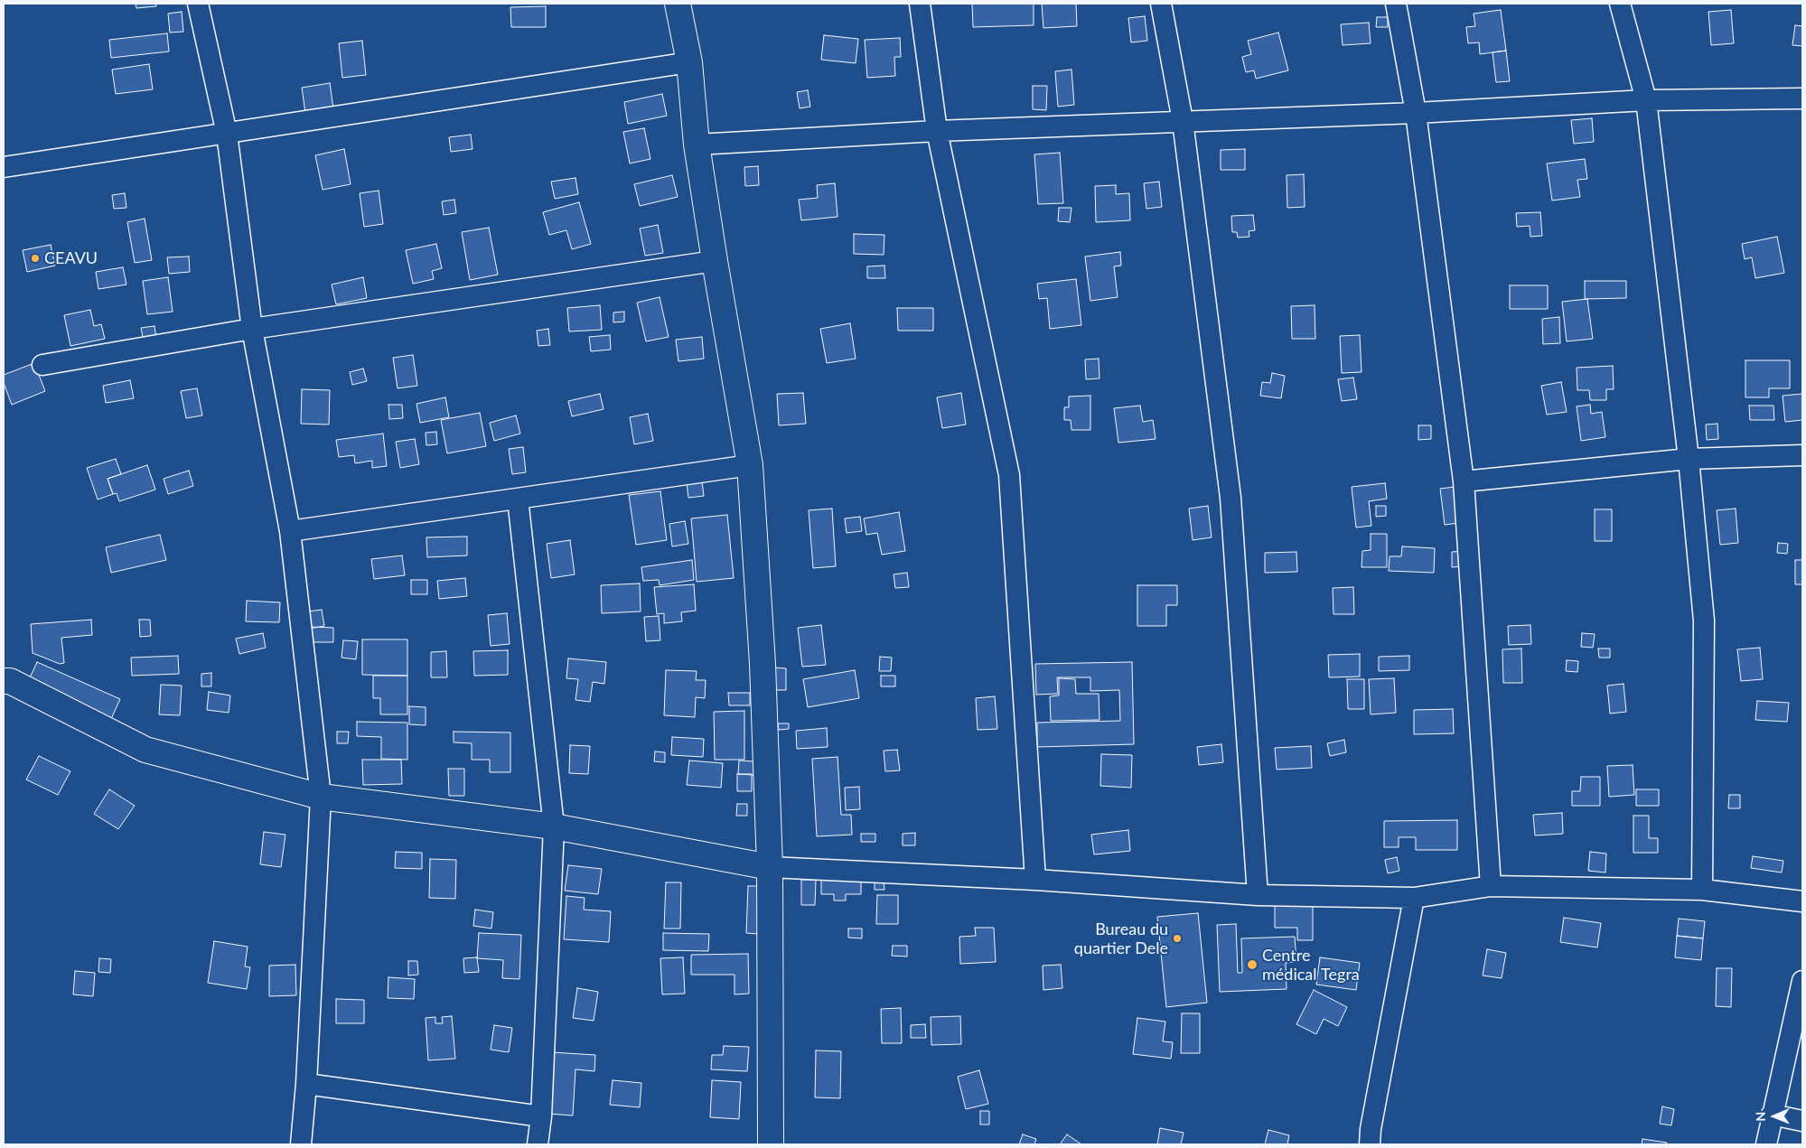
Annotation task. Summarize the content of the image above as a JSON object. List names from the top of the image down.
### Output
{
  "places": ["CEAVU", "Bureau du quartier Dele", "Centre médical Tegra"],
  "north": "left"
}
